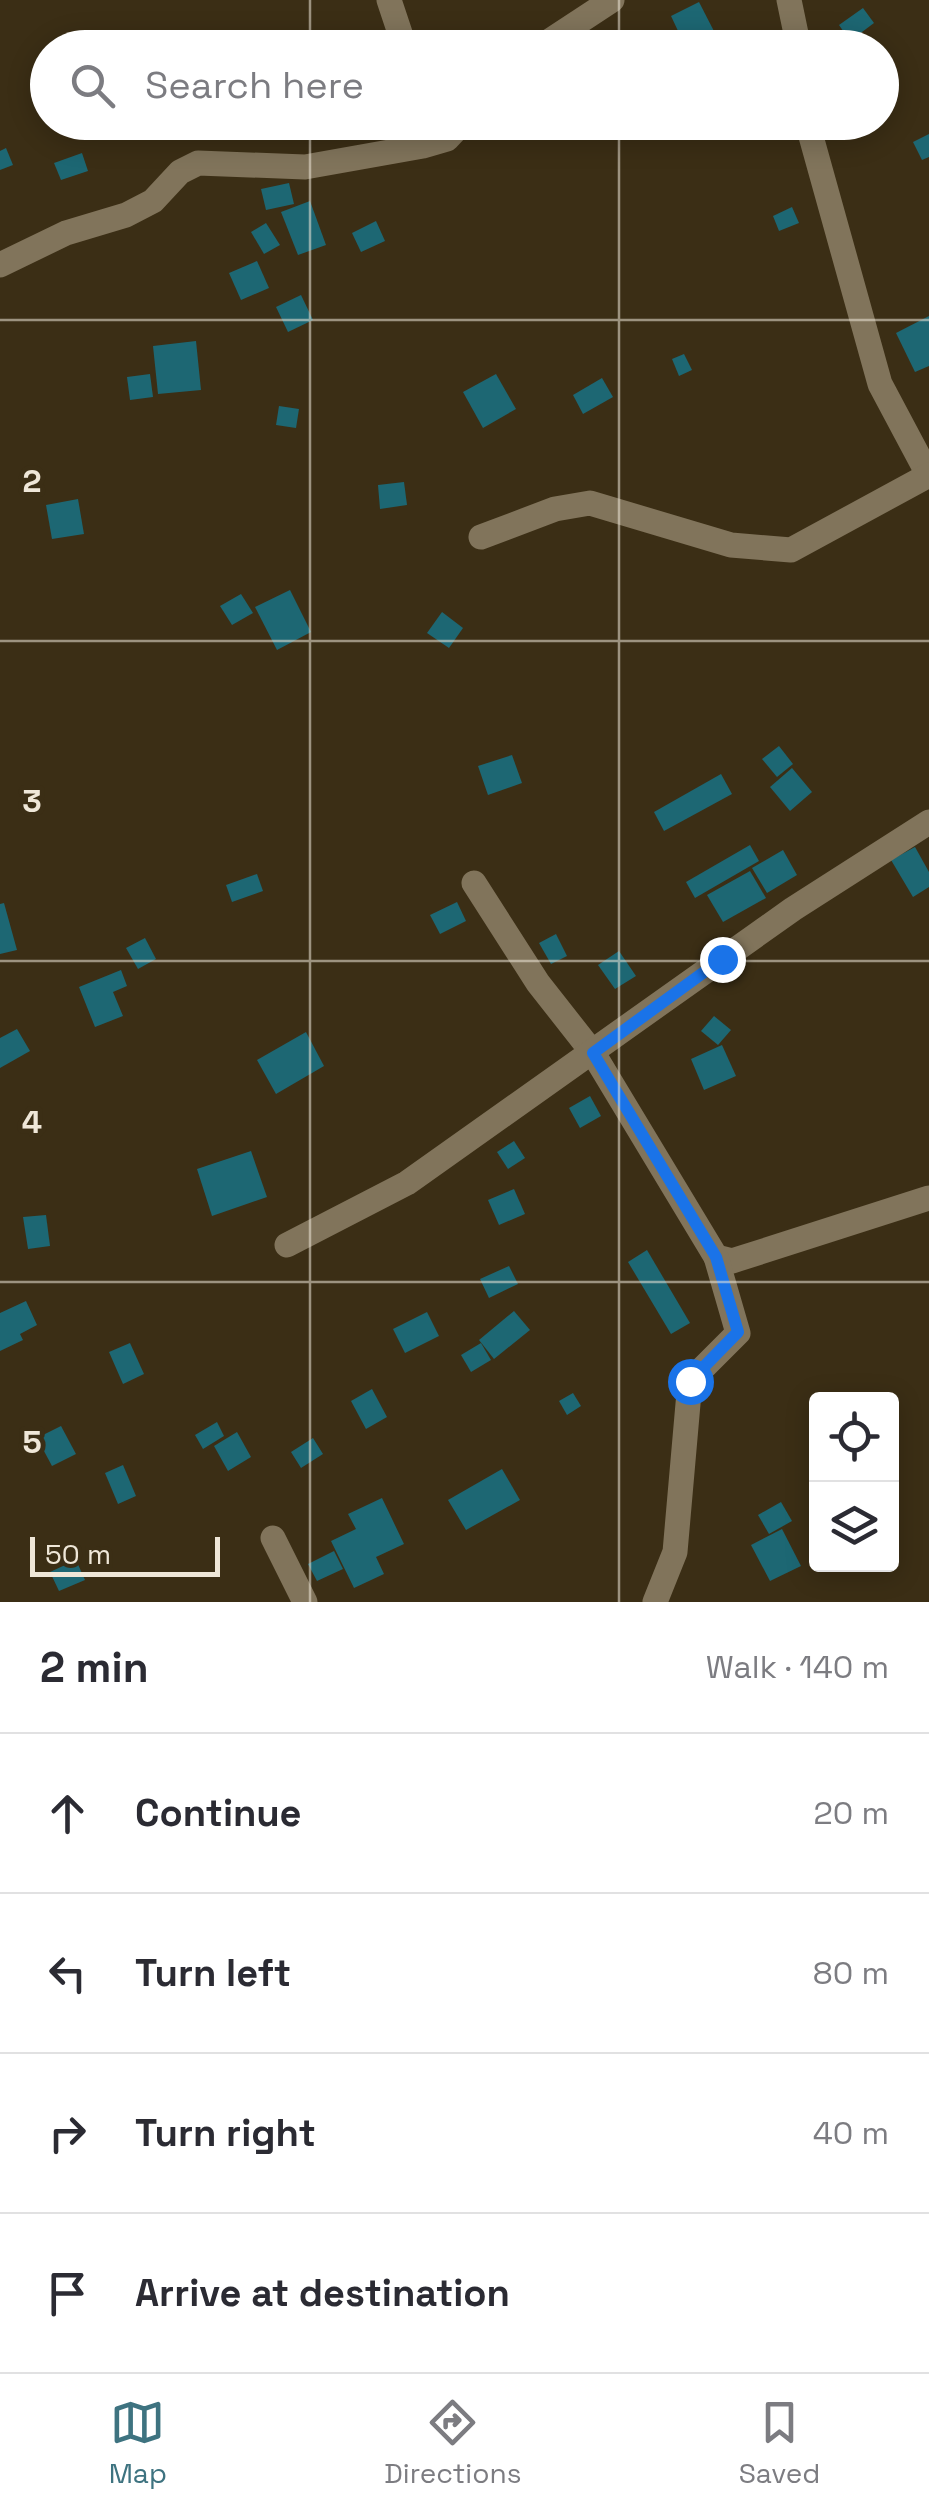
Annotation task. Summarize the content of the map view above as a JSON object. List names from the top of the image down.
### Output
{
  "scale_bar": "50 m",
  "page": {
    "search": "Search here",
    "scale": "50 m",
    "heading": ["2 min", "Walk · 140 m"],
    "list": [
      ["Continue", "20 m"],
      ["Turn left", "80 m"],
      ["Turn right", "40 m"],
      "Arrive at destination"
    ],
    "nav": ["Map", "Directions", "Saved"]
  },
  "grid": {
    "rows": [
      "2",
      "3",
      "4",
      "5"
    ]
  }
}
